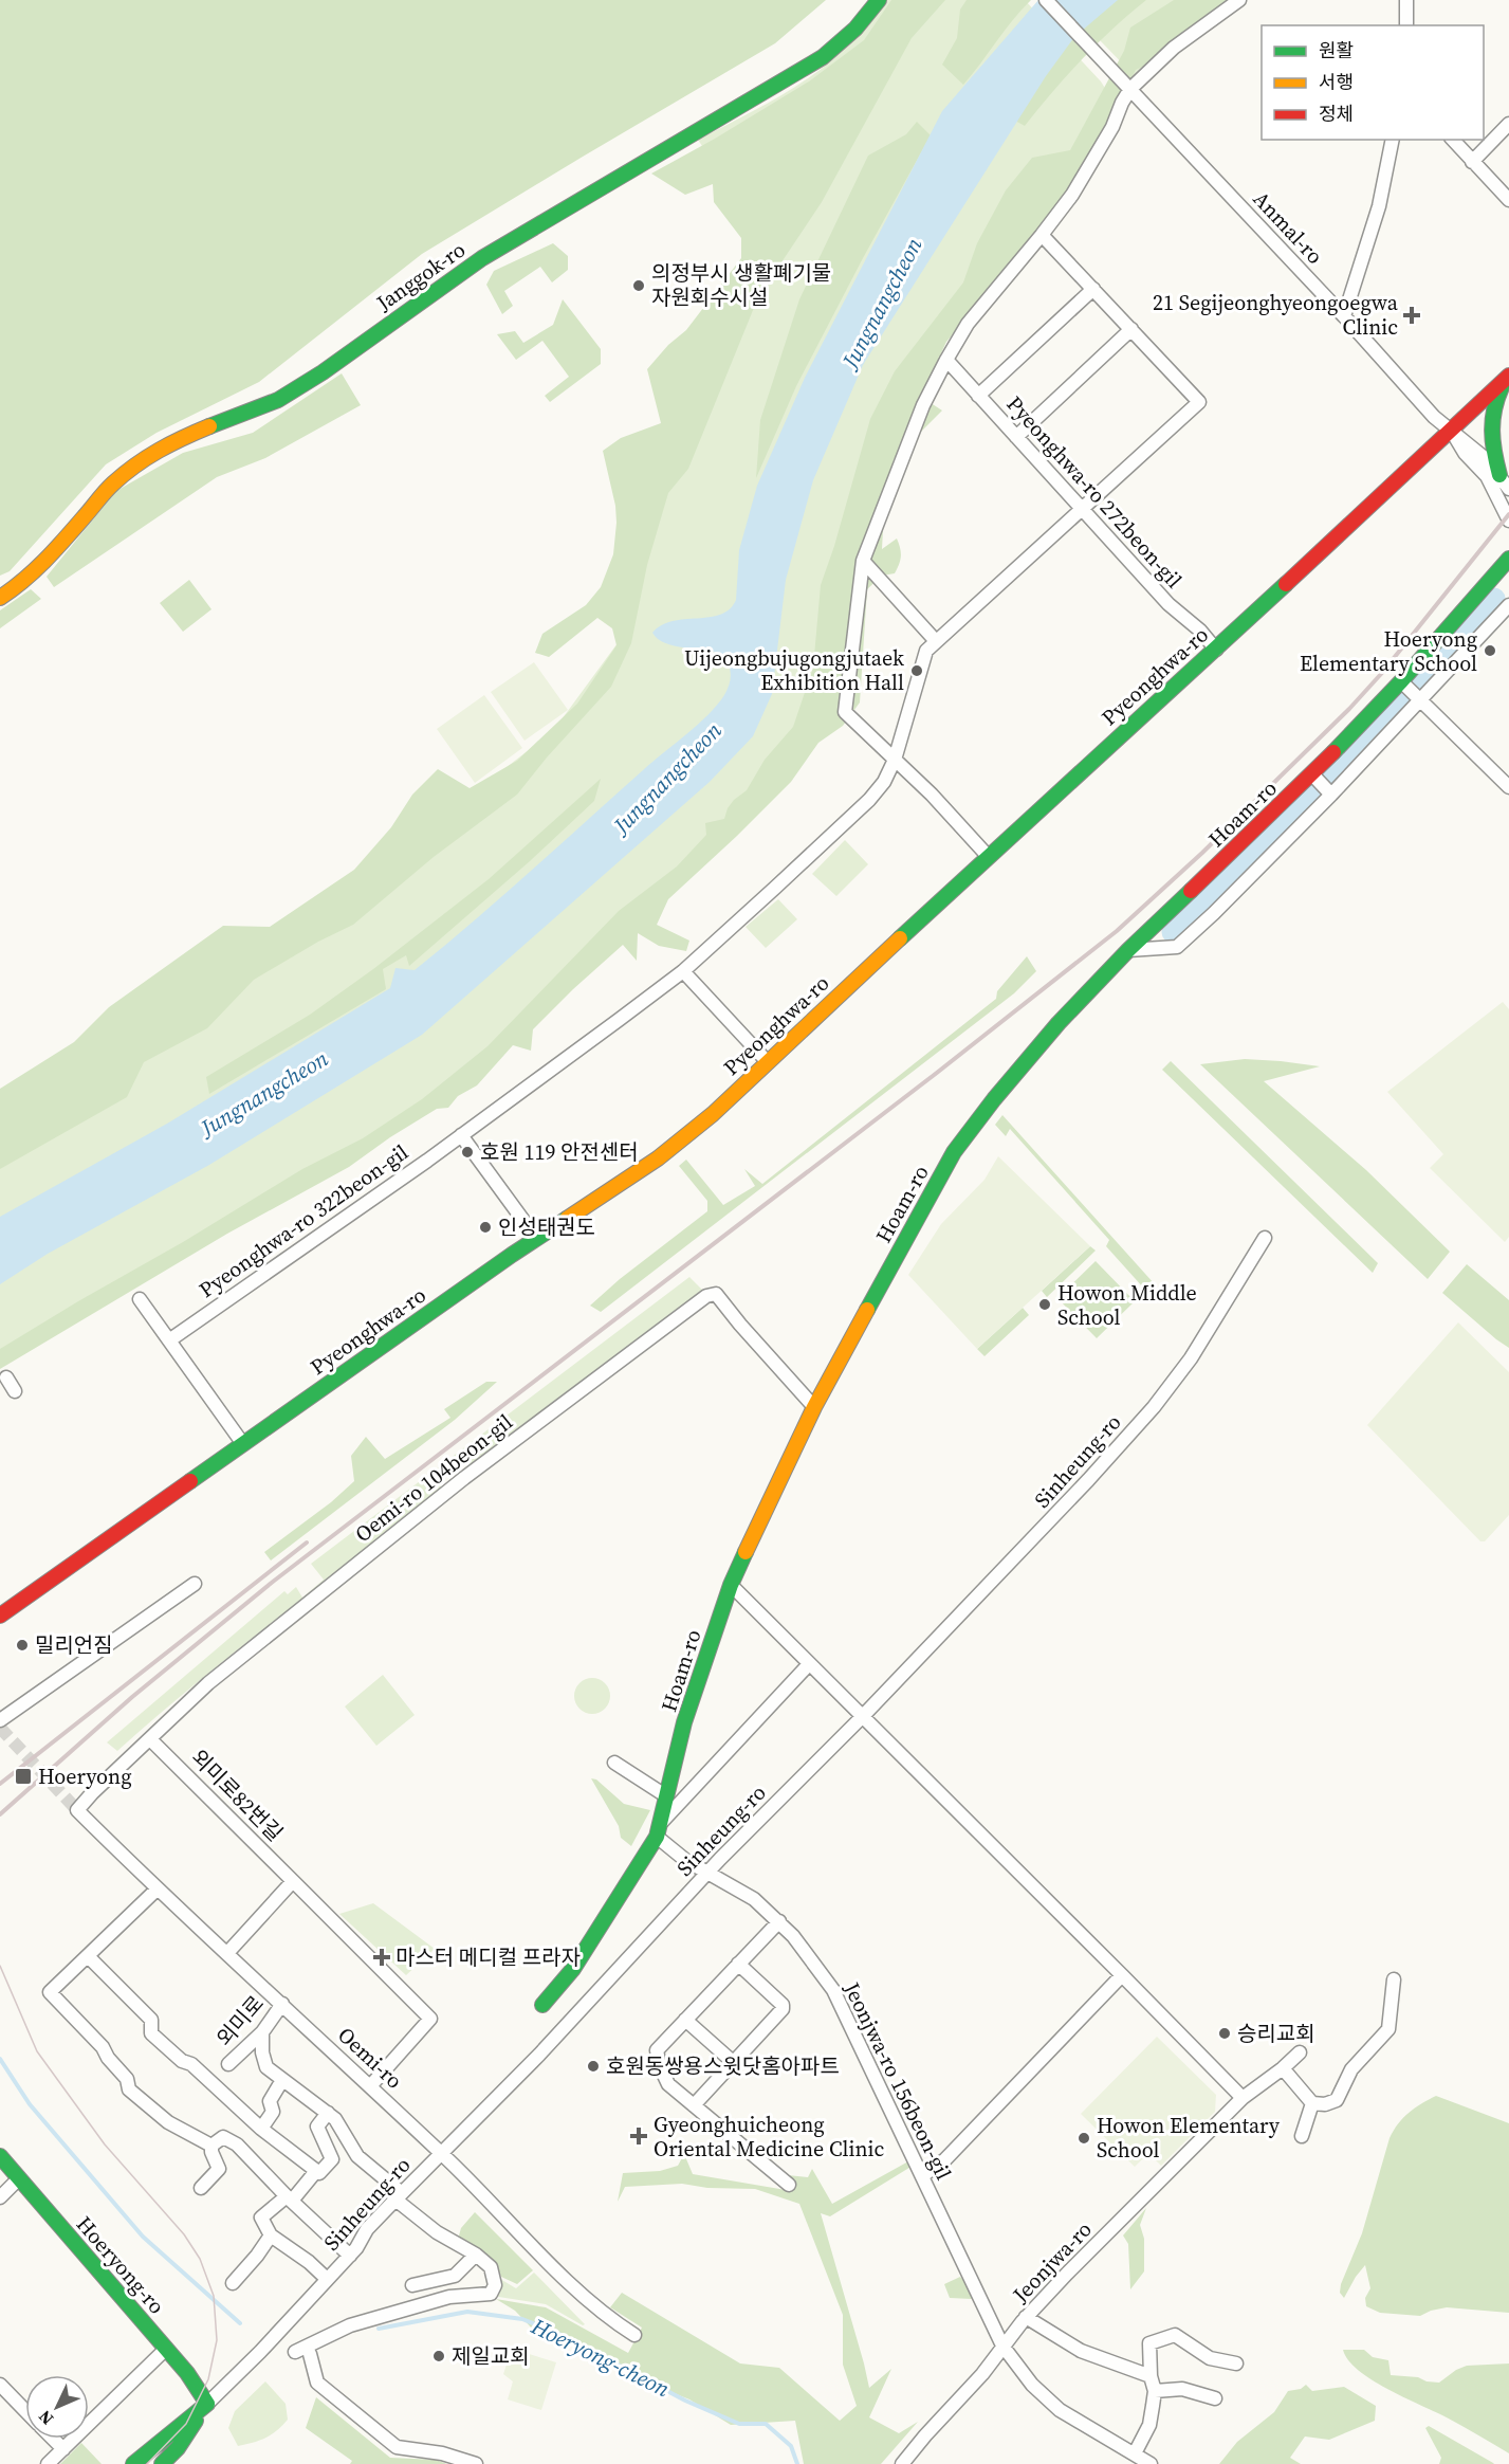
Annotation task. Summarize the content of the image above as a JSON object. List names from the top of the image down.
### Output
{
  "streets": {
    "street": [
      "Anmal-ro",
      "Janggok-ro",
      "Pyeonghwa-ro 272beon-gil",
      "Pyeonghwa-ro",
      "Hoam-ro",
      "Pyeonghwa-ro 322beon-gil",
      "Sinheung-ro",
      "Oemi-ro 104beon-gil",
      "외미로82번길",
      "외미로",
      "Oemi-ro",
      "Jeonjwa-ro 156beon-gil",
      "Jeonjwa-ro",
      "Hoeryong-ro"
    ]
  },
  "crossings": [
    ["Anmal-ro", "Pyeonghwa-ro"],
    ["Pyeonghwa-ro 272beon-gil", "Pyeonghwa-ro"],
    ["Pyeonghwa-ro 272beon-gil", "Pyeonghwa-ro 322beon-gil"],
    ["Hoam-ro", "Oemi-ro 104beon-gil"],
    ["Hoam-ro", "Jeonjwa-ro 156beon-gil"],
    ["Sinheung-ro", "Oemi-ro"],
    ["Sinheung-ro", "Jeonjwa-ro 156beon-gil"],
    ["Sinheung-ro", "Hoeryong-ro"],
    ["Oemi-ro 104beon-gil", "외미로82번길"],
    ["Oemi-ro 104beon-gil", "Oemi-ro"],
    ["외미로82번길", "Oemi-ro"],
    ["외미로", "Oemi-ro"],
    ["Jeonjwa-ro 156beon-gil", "Jeonjwa-ro"]
  ],
  "water": ["Jungnangcheon", "Hoeryong-cheon"],
  "places": {
    "other": [
      "의정부시 생활폐기물 자원회수시설",
      "Hoeryong Elementary School",
      "Uijeongbujugongjutaek Exhibition Hall",
      "호원 119 안전센터",
      "인성태권도",
      "Howon Middle School",
      "밀리언짐",
      "승리교회",
      "호원동쌍용스윗닷홈아파트",
      "Howon Elementary School",
      "제일교회"
    ],
    "health": ["21 Segijeonghyeongoegwa Clinic", "마스터 메디컬 프라자", "Gyeonghuicheong Oriental Medicine Clinic"],
    "transit": ["Hoeryong"]
  },
  "legend": ["원활", "서행", "정체"],
  "north": "bottom left"
}
